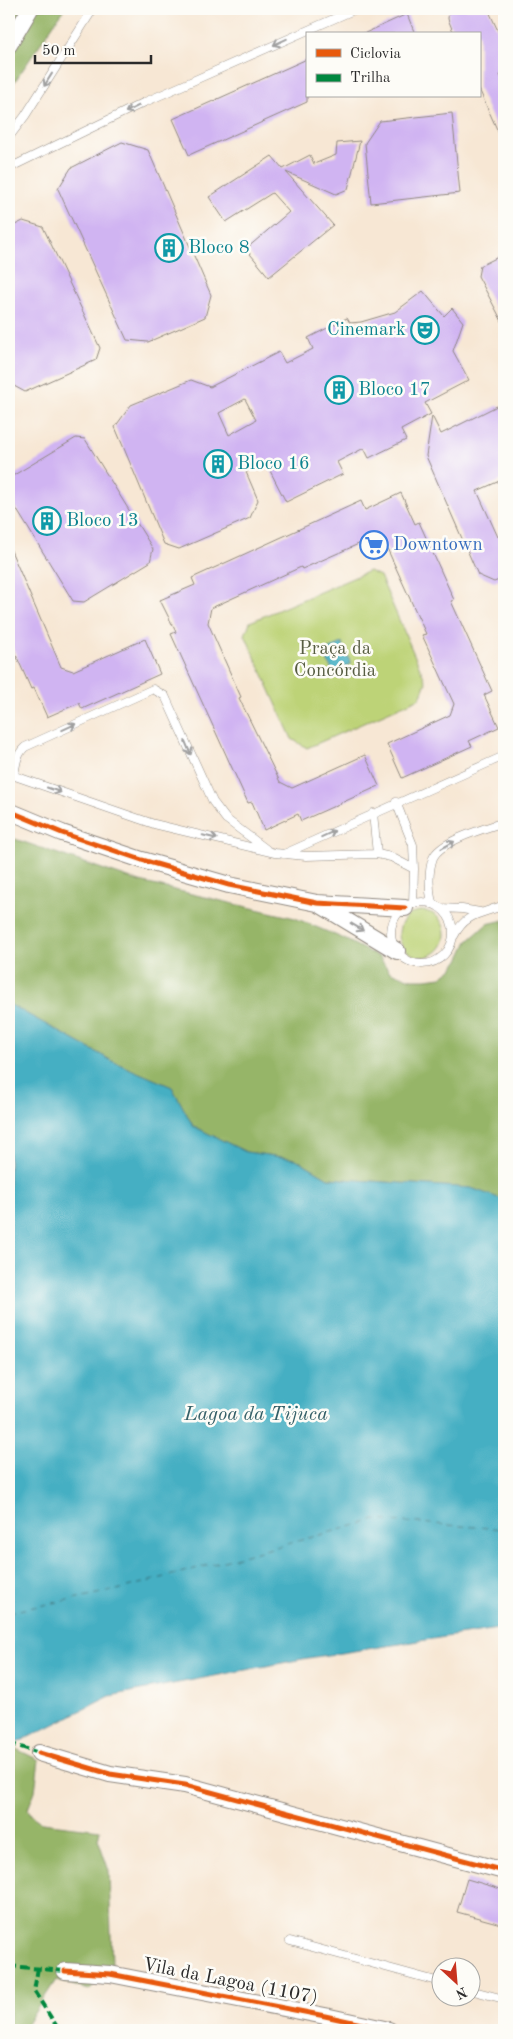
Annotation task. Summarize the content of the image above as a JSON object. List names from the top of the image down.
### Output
{
  "streets": {
    "street": ["Vila da Lagoa (1107)"]
  },
  "water": ["Lagoa da Tijuca"],
  "parks": ["Praça da Concórdia"],
  "places": {
    "building": [
      "Bloco 8",
      "Bloco 17",
      "Bloco 16",
      "Bloco 13"
    ],
    "theatre": ["Cinemark"],
    "supermarket": ["Downtown"]
  },
  "legend": ["Ciclovia", "Trilha"],
  "scale_bar": "50 m",
  "north": "bottom right"
}
